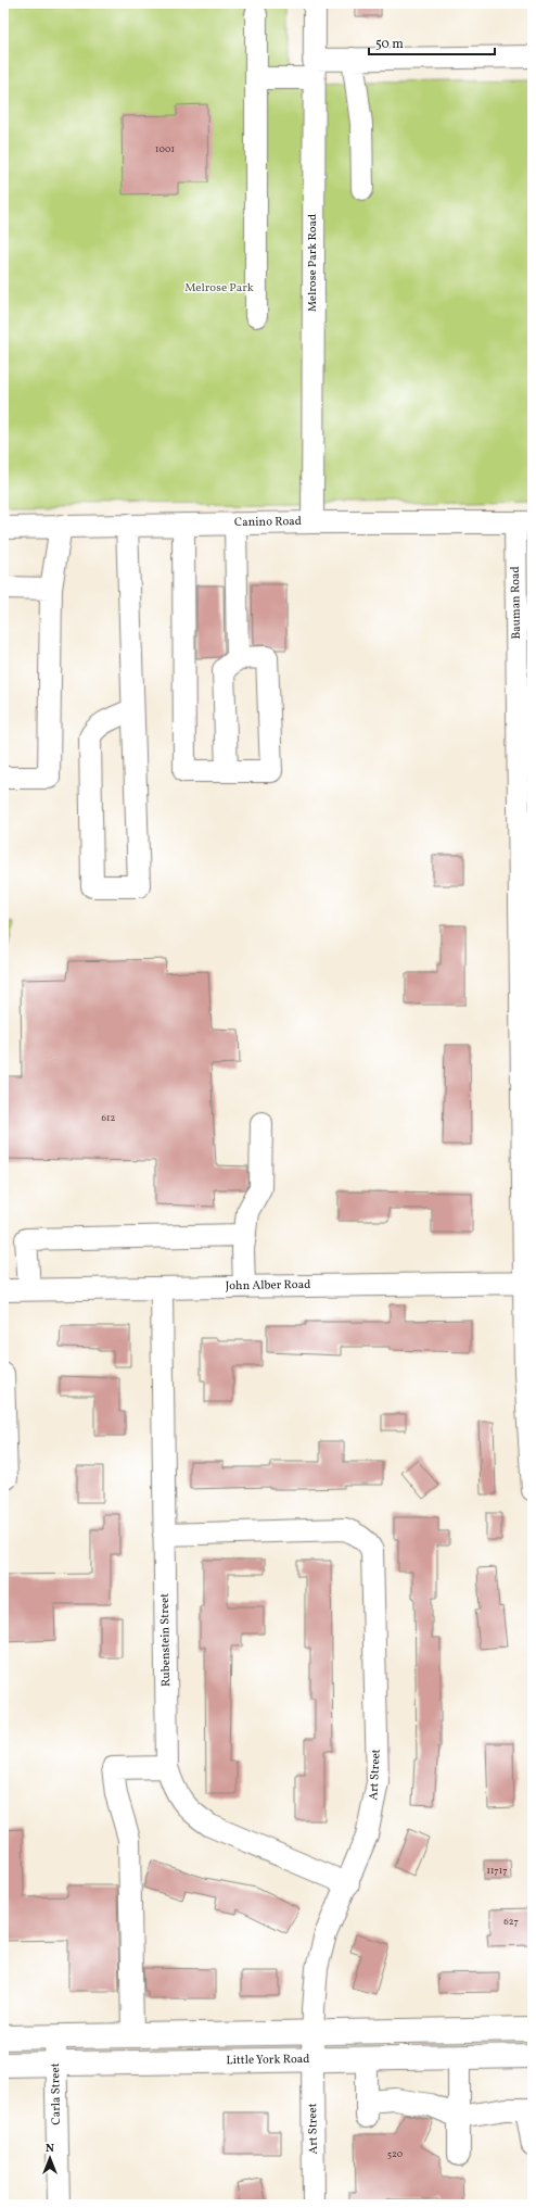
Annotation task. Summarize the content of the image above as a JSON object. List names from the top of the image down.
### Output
{
  "streets": {
    "main road": ["Little York Road"],
    "street": [
      "Melrose Park Road",
      "Canino Road",
      "Bauman Road",
      "John Alber Road",
      "Rubenstein Street",
      "Art Street",
      "Carla Street"
    ]
  },
  "crossings": [
    ["Melrose Park Road", "Canino Road"],
    ["Canino Road", "Bauman Road"],
    ["Bauman Road", "John Alber Road"],
    ["John Alber Road", "Rubenstein Street"],
    ["Rubenstein Street", "Art Street"],
    ["Art Street", "Little York Road"],
    ["Little York Road", "Carla Street"]
  ],
  "parks": ["Melrose Park"],
  "house_numbers": [
    "1001",
    "612",
    "11717",
    "627",
    "520"
  ],
  "scale_bar": "50 m",
  "north": "top"
}
